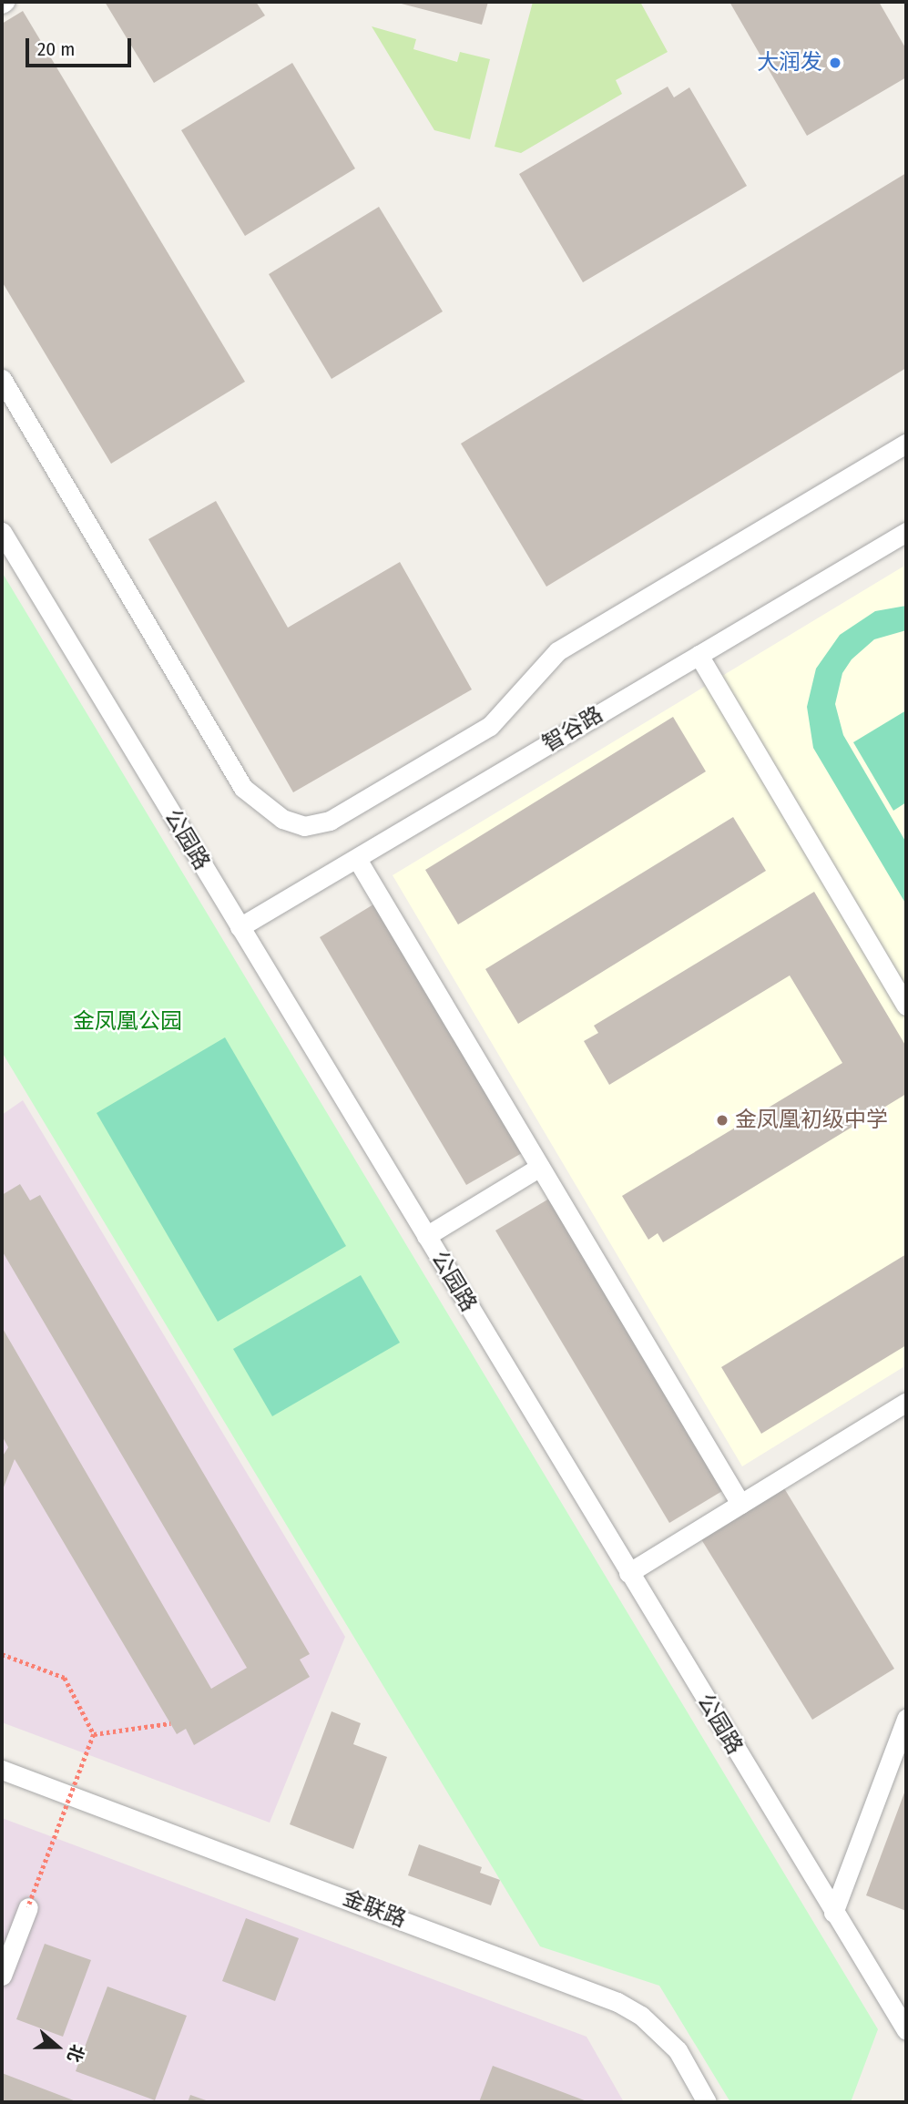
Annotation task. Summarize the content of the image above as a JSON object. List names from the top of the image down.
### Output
{
  "streets": {
    "lane": ["智谷路", "公园路", "金联路"]
  },
  "crossings": [
    ["智谷路", "公园路"]
  ],
  "parks": ["金凤凰公园"],
  "places": ["大润发", "金凤凰初级中学"],
  "scale_bar": "20 m",
  "north": "right"
}
